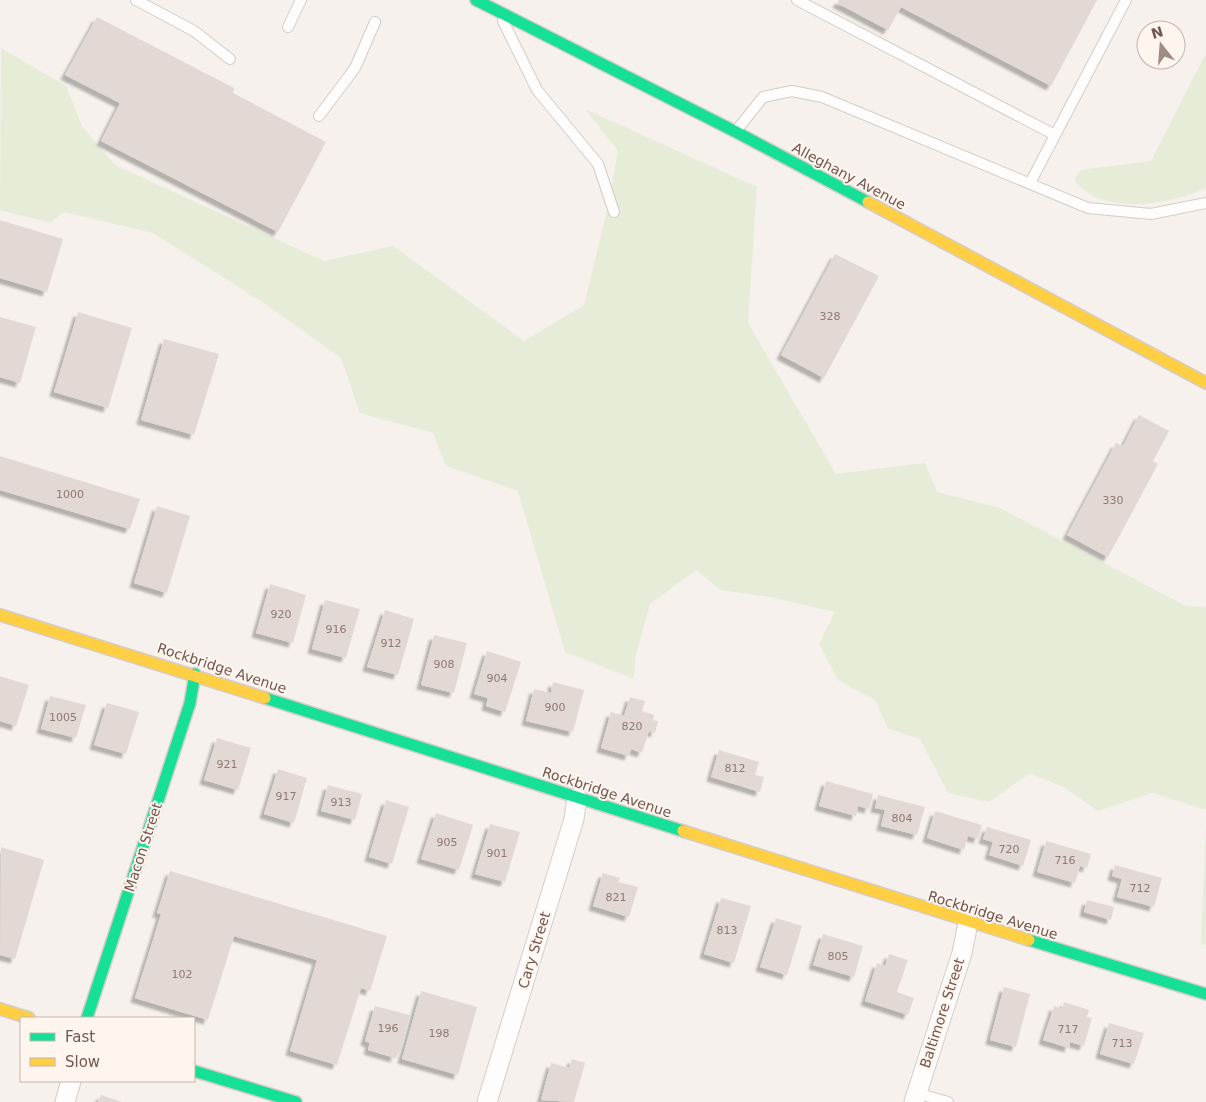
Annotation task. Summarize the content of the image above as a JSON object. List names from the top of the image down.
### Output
{
  "streets": {
    "street": [
      "Alleghany Avenue",
      "Rockbridge Avenue",
      "Macon Street",
      "Cary Street",
      "Baltimore Street"
    ]
  },
  "crossings": [
    ["Rockbridge Avenue", "Macon Street"],
    ["Rockbridge Avenue", "Cary Street"],
    ["Rockbridge Avenue", "Baltimore Street"]
  ],
  "house_numbers": [
    "328",
    "1000",
    "330",
    "920",
    "916",
    "912",
    "908",
    "904",
    "900",
    "1005",
    "820",
    "921",
    "812",
    "917",
    "913",
    "804",
    "905",
    "720",
    "901",
    "716",
    "712",
    "821",
    "813",
    "805",
    "102",
    "196",
    "717",
    "198",
    "713"
  ],
  "legend": ["Fast", "Slow"],
  "north": "top"
}
